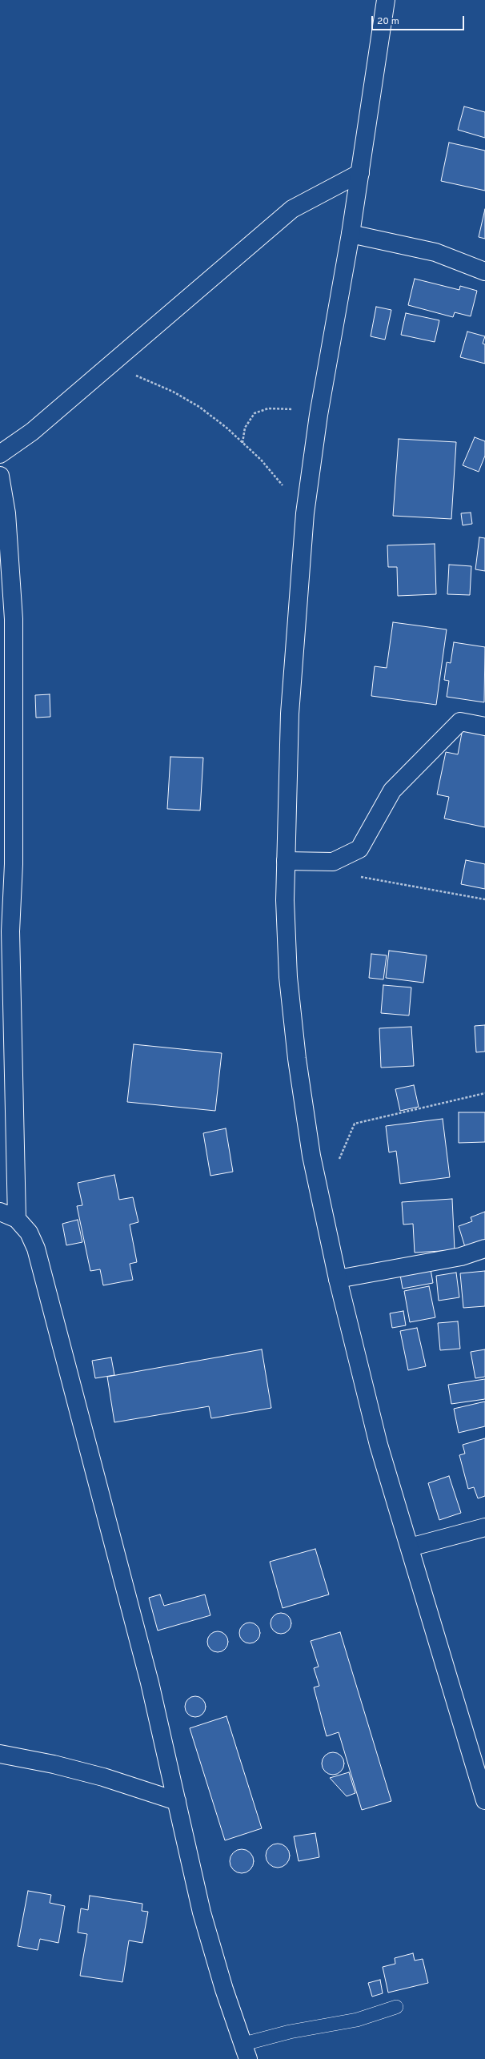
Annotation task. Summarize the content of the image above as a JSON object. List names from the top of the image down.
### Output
{
  "scale_bar": "20 m"
}
